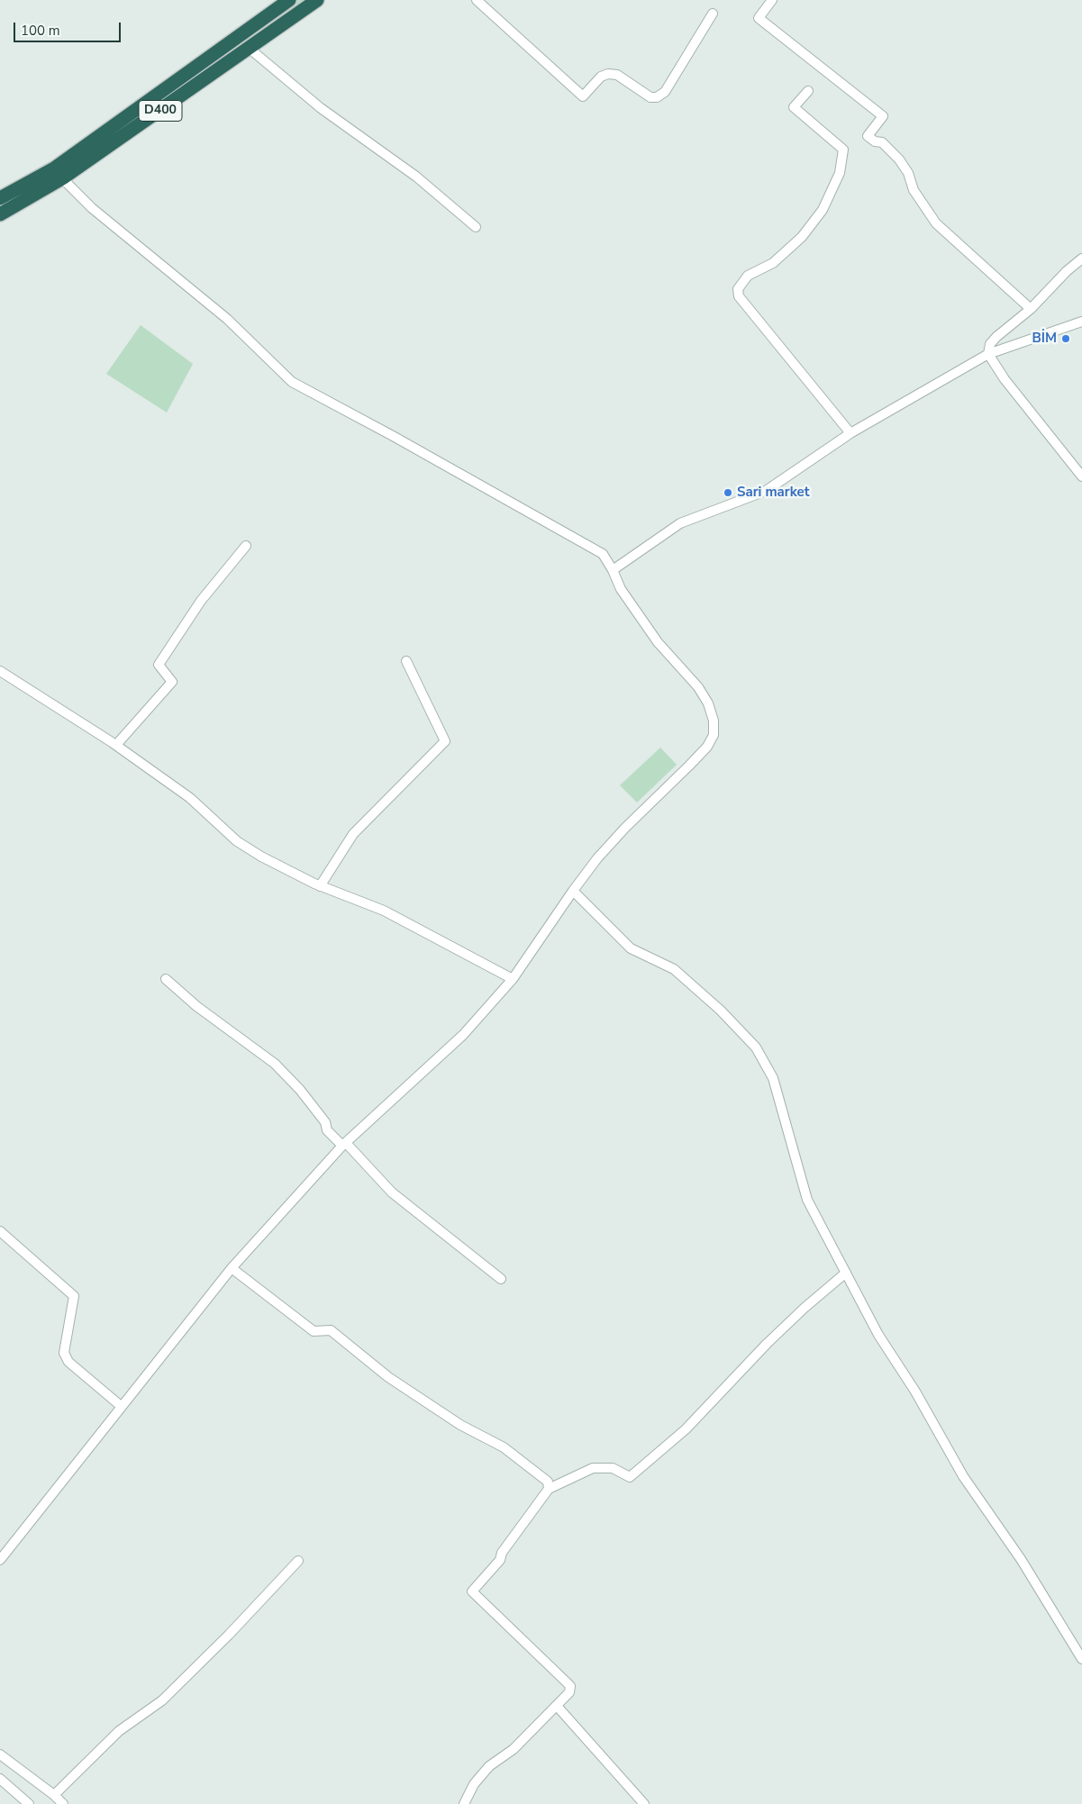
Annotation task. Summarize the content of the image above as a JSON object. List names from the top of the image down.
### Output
{
  "streets": {
    "highway": ["D400"]
  },
  "places": ["BİM", "Sari market"],
  "scale_bar": "100 m"
}
